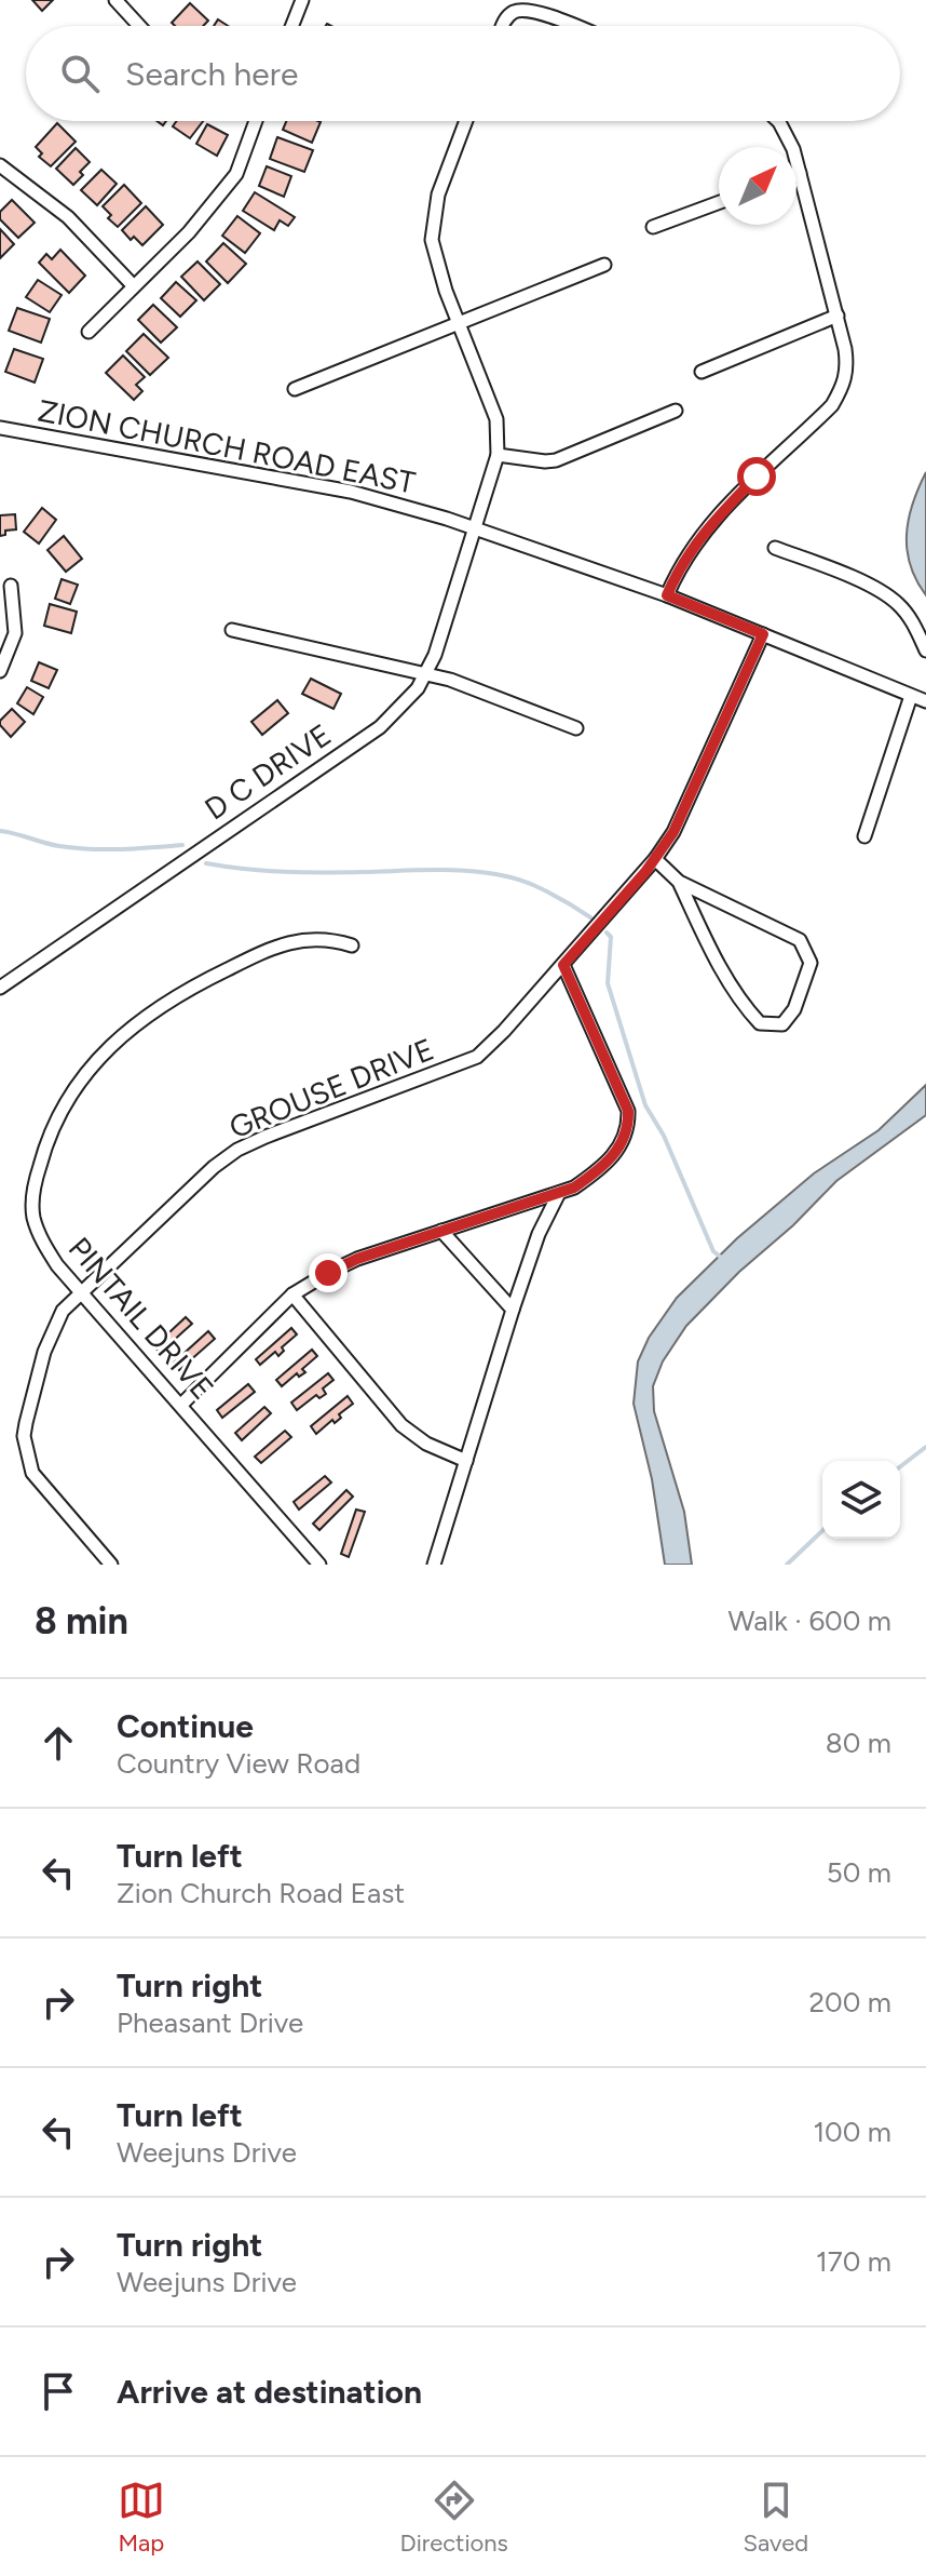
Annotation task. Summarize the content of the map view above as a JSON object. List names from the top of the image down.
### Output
{
  "streets": {
    "street": [
      "ZION CHURCH ROAD EAST",
      "D C DRIVE",
      "GROUSE DRIVE",
      "PINTAIL DRIVE"
    ]
  },
  "crossings": [
    ["ZION CHURCH ROAD EAST", "D C DRIVE"],
    ["ZION CHURCH ROAD EAST", "GROUSE DRIVE"],
    ["GROUSE DRIVE", "PINTAIL DRIVE"]
  ],
  "north": "top right",
  "page": {
    "search": "Search here",
    "heading": ["8 min", "Walk · 600 m"],
    "list": [
      ["Continue", "Country View Road", "80 m"],
      ["Turn left", "Zion Church Road East", "50 m"],
      ["Turn right", "Pheasant Drive", "200 m"],
      ["Turn left", "Weejuns Drive", "100 m"],
      ["Turn right", "Weejuns Drive", "170 m"],
      "Arrive at destination"
    ],
    "nav": ["Map", "Directions", "Saved"]
  }
}
